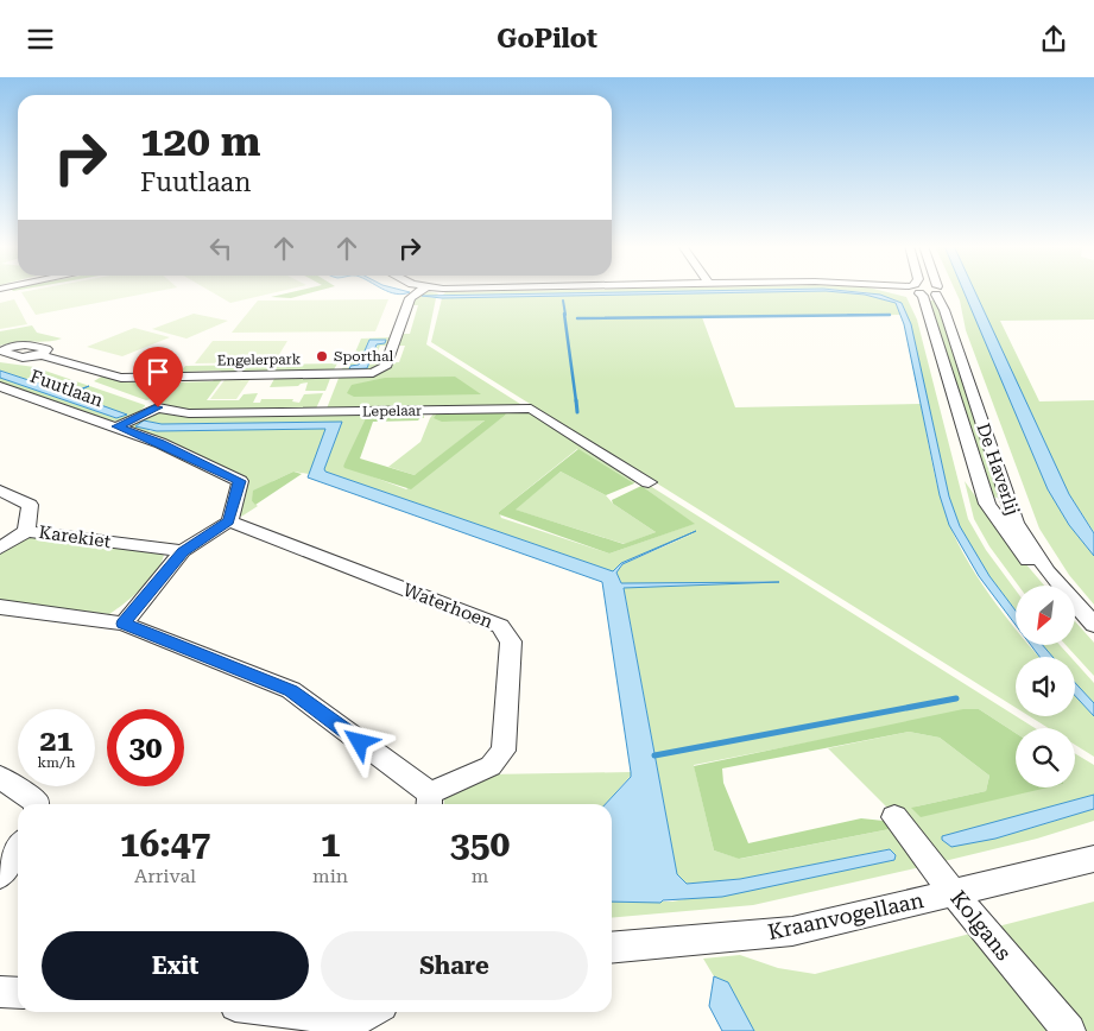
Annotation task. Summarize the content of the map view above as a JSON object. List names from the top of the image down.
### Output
{
  "streets": {
    "street": [
      "Engelerpark",
      "Fuutlaan",
      "Lepelaar",
      "De Haverlij",
      "Karekiet",
      "Waterhoen",
      "Kraanvogellaan",
      "Kolgans"
    ]
  },
  "crossings": [
    ["Fuutlaan", "Lepelaar"],
    ["Fuutlaan", "Waterhoen"],
    ["Kraanvogellaan", "Kolgans"]
  ],
  "places": ["Sporthal"],
  "north": "bottom left",
  "page": {
    "header": "GoPilot",
    "turn": ["120 m", "Fuutlaan"],
    "speed": "21 km/h",
    "limit": "30",
    "eta": [
      "16:47",
      "Arrival",
      "1",
      "min",
      "350",
      "m"
    ],
    "buttons": ["Exit", "Share"]
  }
}
